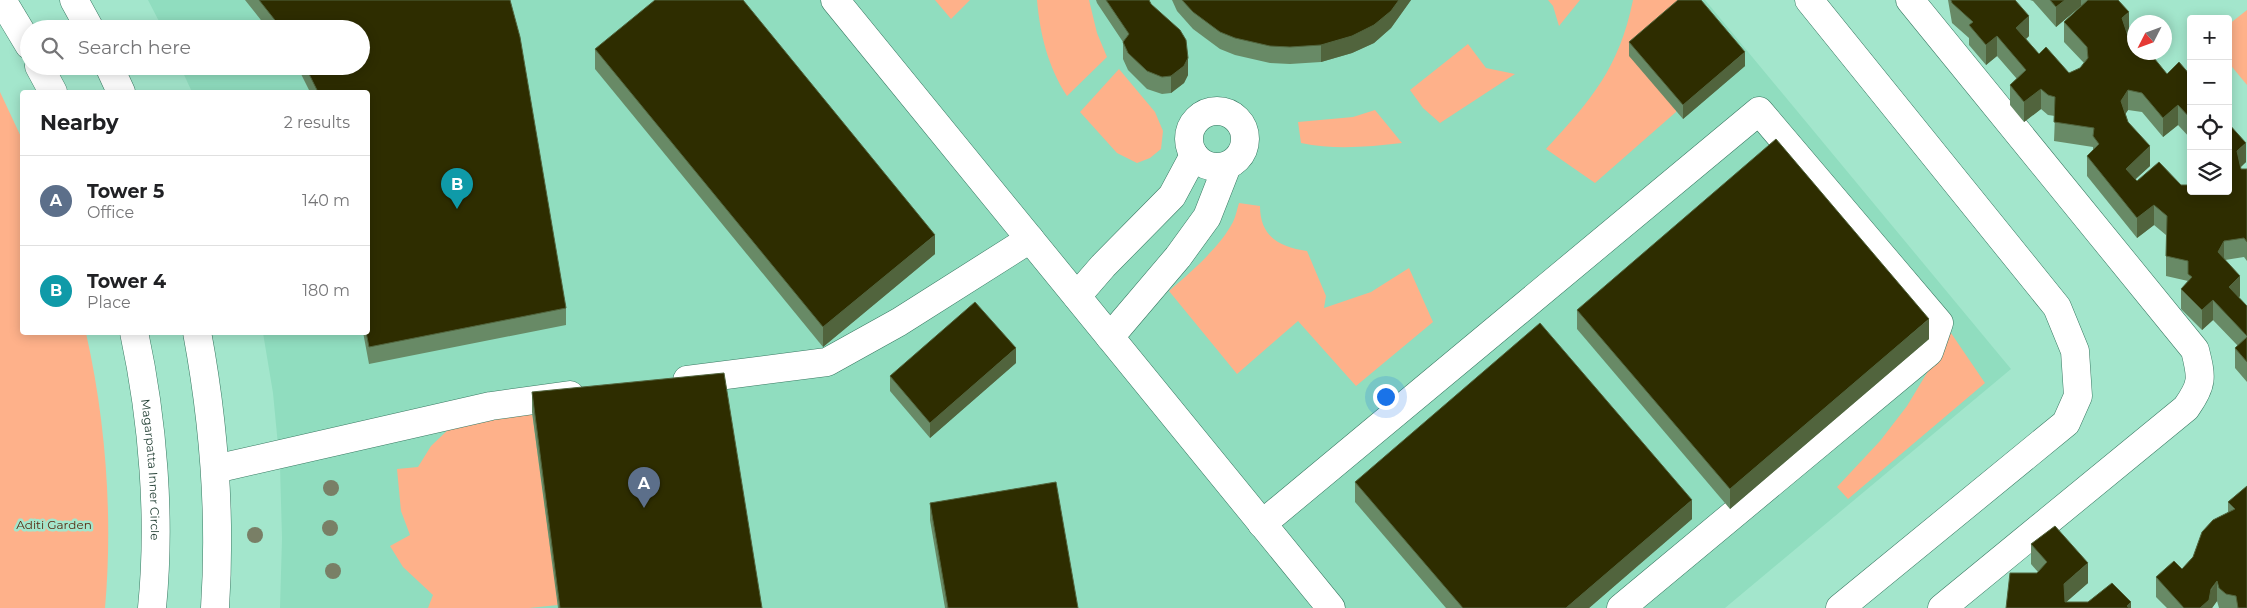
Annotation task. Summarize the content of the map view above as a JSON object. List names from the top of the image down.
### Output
{
  "streets": {
    "street": ["Magarpatta Inner Circle"]
  },
  "parks": ["Aditi Garden"],
  "north": "bottom left",
  "page": {
    "map_buttons": ["+", "−"],
    "search": "Search here",
    "heading": ["Nearby", "2 results"],
    "list": [
      {
        "mark": "A",
        "name": "Tower 5",
        "note": "Office",
        "value": "140 m"
      },
      {
        "mark": "B",
        "name": "Tower 4",
        "note": "Place",
        "value": "180 m"
      }
    ],
    "pins": ["B", "A"]
  }
}
